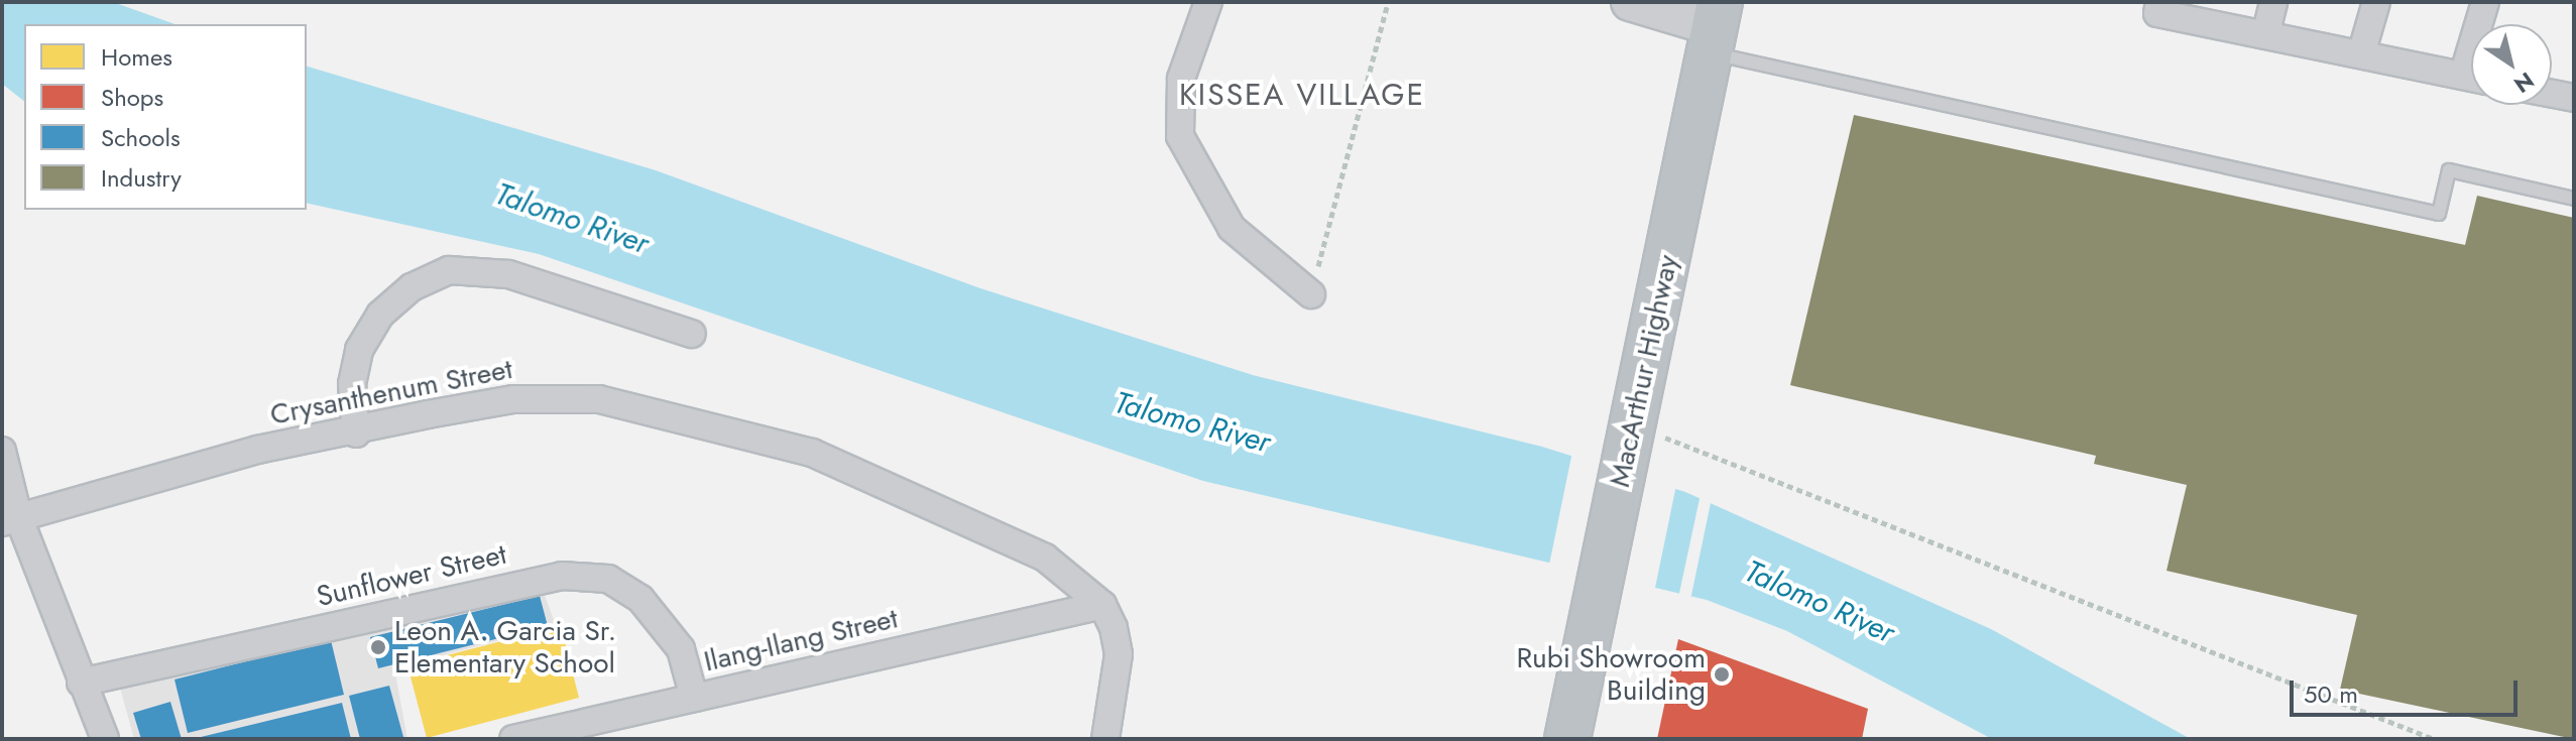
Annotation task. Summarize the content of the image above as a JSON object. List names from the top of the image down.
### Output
{
  "streets": {
    "highway": ["MacArthur Highway"],
    "street": ["Crysanthenum Street", "Sunflower Street", "Ilang-Ilang Street"]
  },
  "crossings": [
    ["Crysanthenum Street", "Ilang-Ilang Street"],
    ["Sunflower Street", "Ilang-Ilang Street"]
  ],
  "districts": ["KISSEA VILLAGE"],
  "water": ["Talomo River"],
  "places": ["Leon A. Garcia Sr. Elementary School", "Rubi Showroom Building"],
  "legend": [
    "Homes",
    "Shops",
    "Schools",
    "Industry"
  ],
  "scale_bar": "50 m",
  "north": "bottom right"
}
